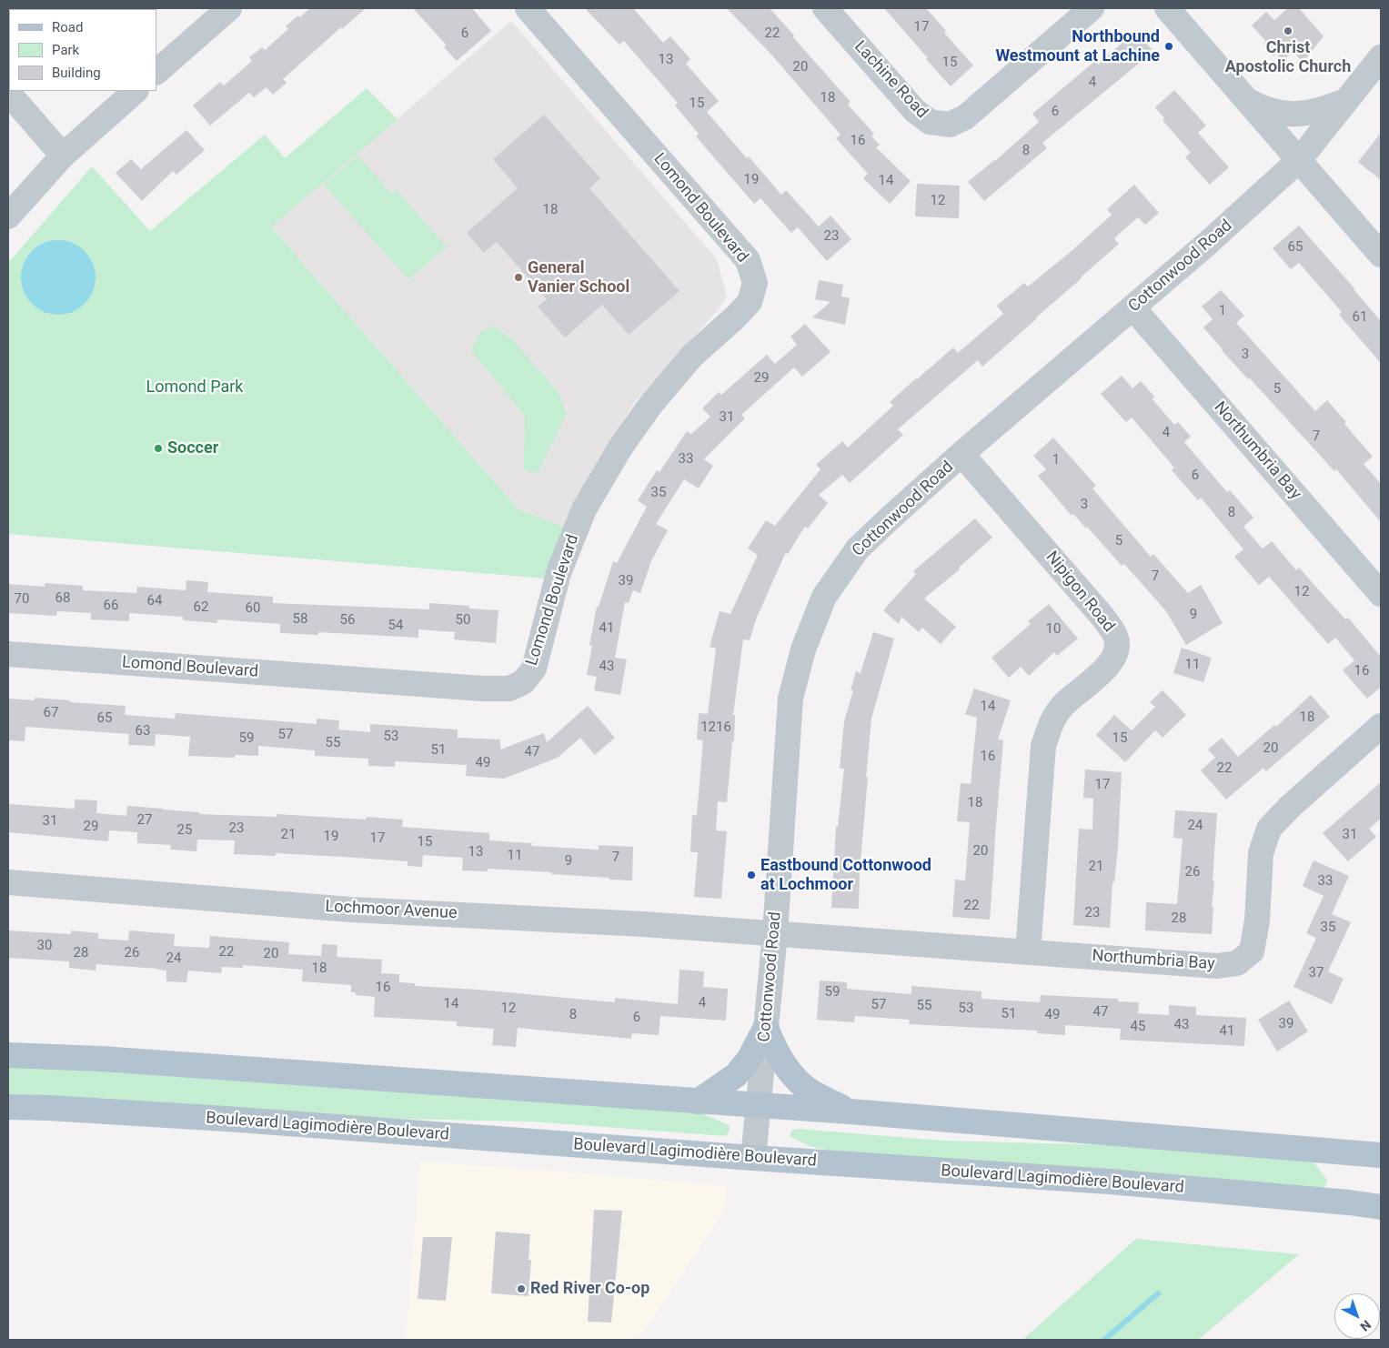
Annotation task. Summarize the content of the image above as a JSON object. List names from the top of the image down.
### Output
{
  "streets": {
    "main road": ["Boulevard Lagimodière Boulevard"],
    "street": [
      "Lachine Road",
      "Lomond Boulevard",
      "Cottonwood Road",
      "Northumbria Bay",
      "Nipigon Road",
      "Lochmoor Avenue"
    ]
  },
  "crossings": [
    ["Cottonwood Road", "Northumbria Bay"],
    ["Cottonwood Road", "Nipigon Road"],
    ["Cottonwood Road", "Lochmoor Avenue"],
    ["Cottonwood Road", "Boulevard Lagimodière Boulevard"],
    ["Northumbria Bay", "Nipigon Road"],
    ["Northumbria Bay", "Lochmoor Avenue"]
  ],
  "parks": ["Lomond Park"],
  "places": [
    "Christ Apostolic Church",
    "Northbound Westmount at Lachine",
    "General Vanier School",
    "Soccer",
    "Eastbound Cottonwood at Lochmoor",
    "Red River Co-op"
  ],
  "house_numbers": [
    "17",
    "6",
    "22",
    "13",
    "15",
    "20",
    "4",
    "18",
    "15",
    "6",
    "16",
    "8",
    "19",
    "14",
    "12",
    "18",
    "23",
    "65",
    "1",
    "61",
    "3",
    "29",
    "5",
    "31",
    "4",
    "7",
    "33",
    "1",
    "6",
    "35",
    "3",
    "8",
    "5",
    "7",
    "39",
    "12",
    "68",
    "70",
    "64",
    "66",
    "62",
    "60",
    "9",
    "58",
    "56",
    "50",
    "54",
    "41",
    "10",
    "11",
    "43",
    "16",
    "14",
    "67",
    "18",
    "65",
    "1216",
    "63",
    "57",
    "53",
    "59",
    "15",
    "55",
    "20",
    "51",
    "47",
    "16",
    "49",
    "22",
    "17",
    "18",
    "27",
    "31",
    "24",
    "29",
    "23",
    "25",
    "21",
    "31",
    "19",
    "17",
    "15",
    "20",
    "13",
    "11",
    "7",
    "9",
    "21",
    "26",
    "33",
    "22",
    "23",
    "28",
    "35",
    "30",
    "22",
    "28",
    "26",
    "20",
    "24",
    "18",
    "37",
    "16",
    "59",
    "4",
    "14",
    "57",
    "55",
    "12",
    "53",
    "47",
    "51",
    "8",
    "49",
    "6",
    "39",
    "43",
    "45",
    "41"
  ],
  "legend": ["Road", "Park", "Building"],
  "north": "bottom right"
}
